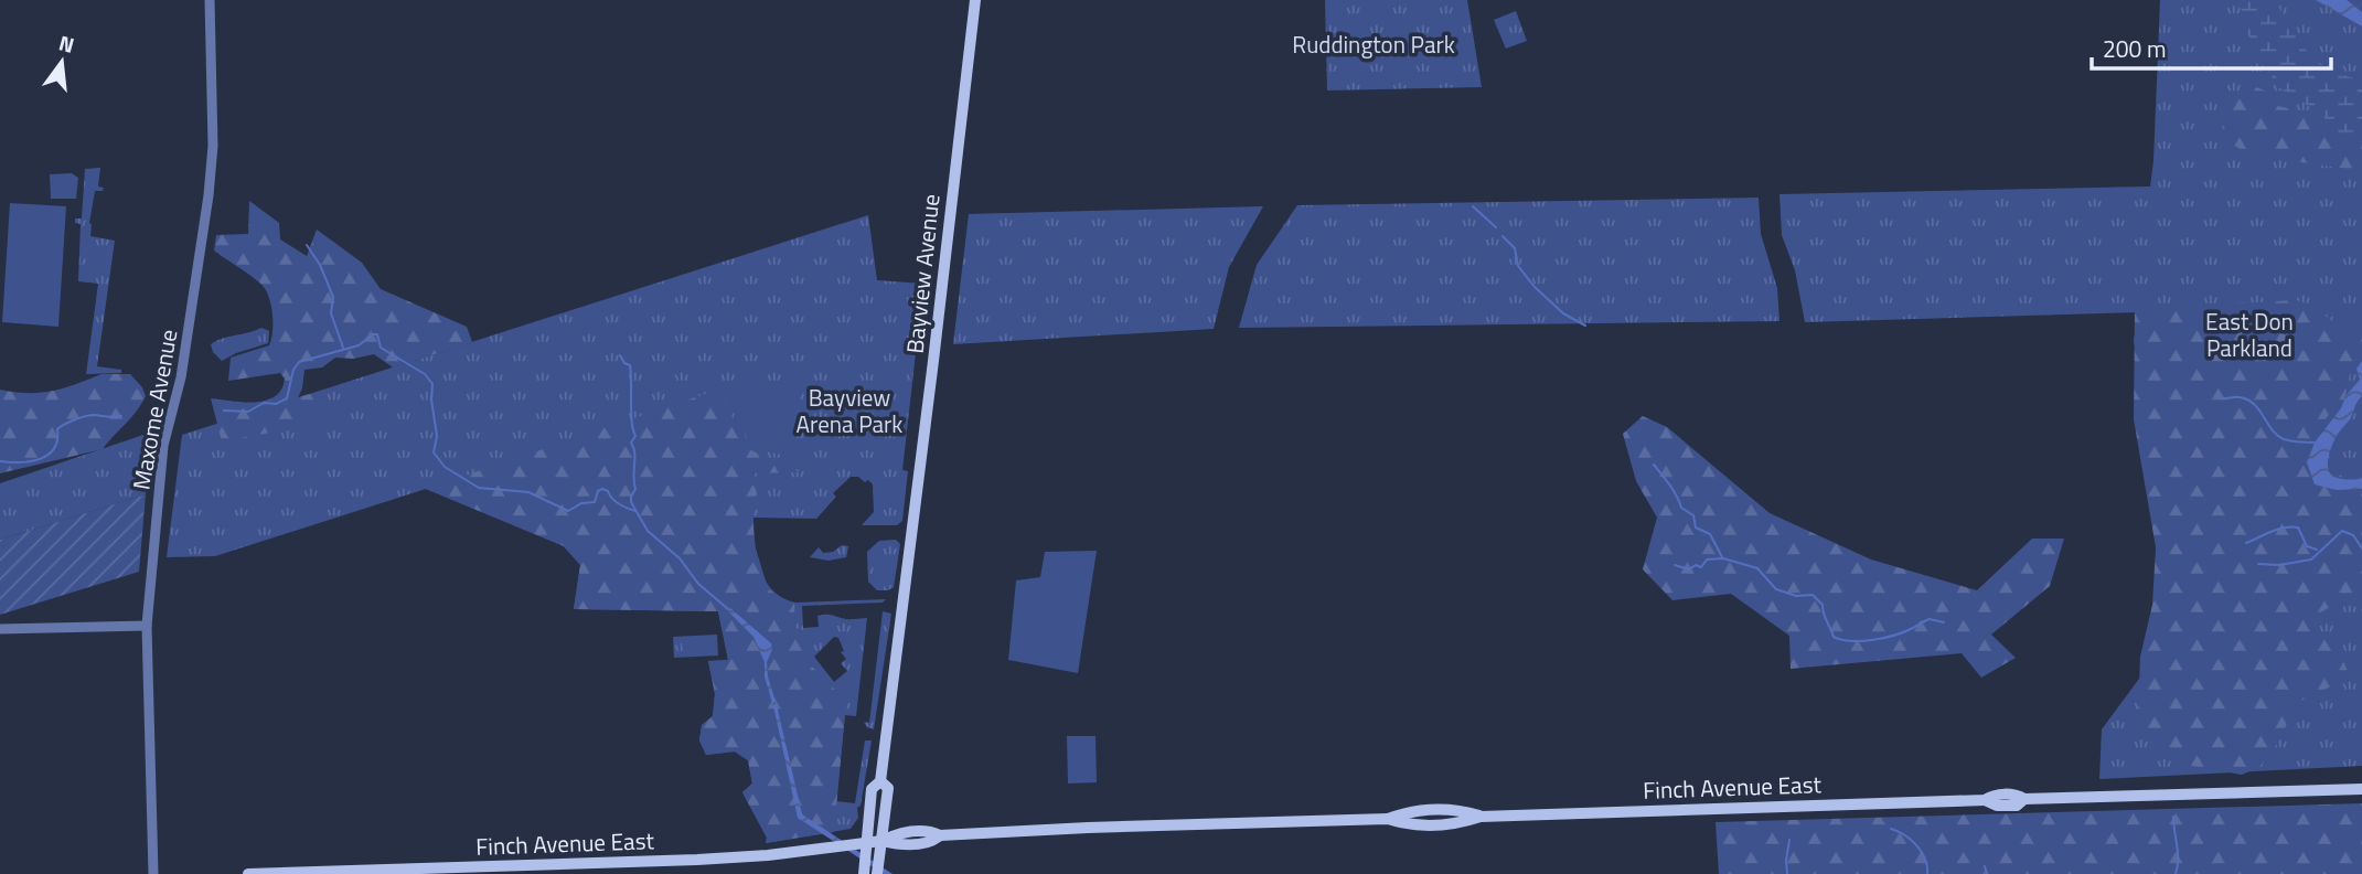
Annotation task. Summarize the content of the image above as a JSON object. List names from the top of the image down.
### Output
{
  "streets": {
    "main road": ["Bayview Avenue", "Finch Avenue East"],
    "street": ["Maxome Avenue"]
  },
  "crossings": [
    ["Bayview Avenue", "Finch Avenue East"]
  ],
  "parks": ["Ruddington Park", "East Don Parkland", "Bayview Arena Park"],
  "scale_bar": "200 m",
  "north": "top"
}
